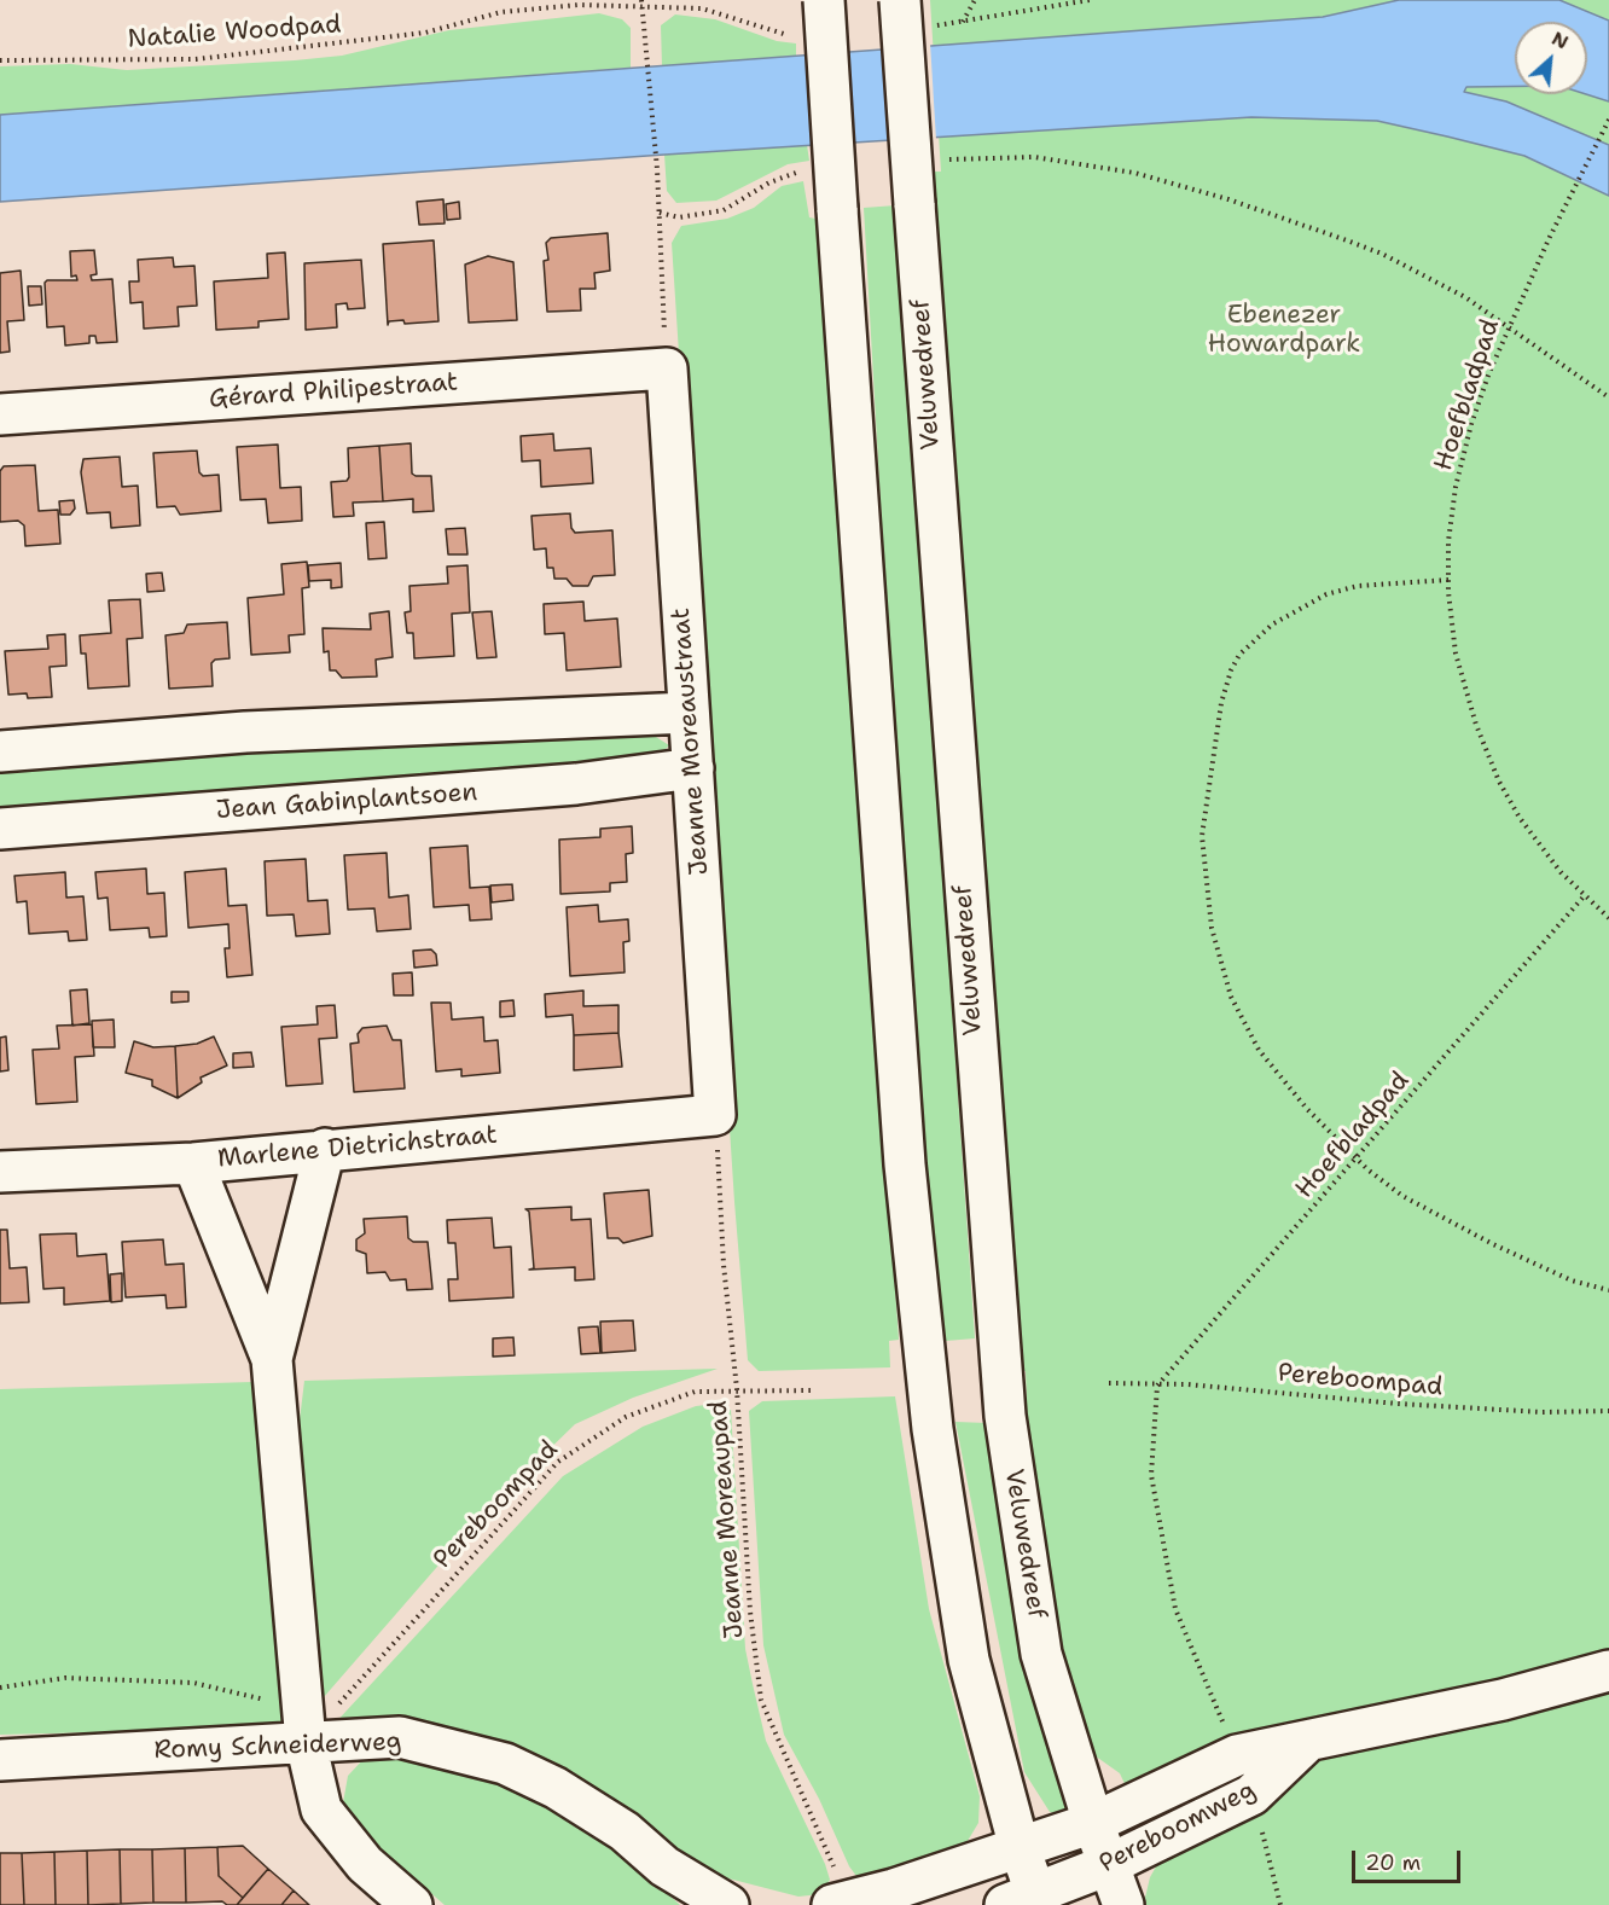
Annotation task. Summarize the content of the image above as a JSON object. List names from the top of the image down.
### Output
{
  "streets": {
    "street": [
      "Veluwedreef",
      "Gérard Philipestraat",
      "Jeanne Moreaustraat",
      "Jean Gabinplantsoen",
      "Marlene Dietrichstraat",
      "Romy Schneiderweg",
      "Pereboomweg"
    ],
    "path": [
      "Natalie Woodpad",
      "Hoefbladpad",
      "Pereboompad",
      "Jeanne Moreaupad"
    ]
  },
  "crossings": [
    ["Veluwedreef", "Pereboomweg"],
    ["Gérard Philipestraat", "Jeanne Moreaustraat"],
    ["Hoefbladpad", "Pereboompad"],
    ["Jeanne Moreaustraat", "Jean Gabinplantsoen"],
    ["Jeanne Moreaustraat", "Marlene Dietrichstraat"],
    ["Jeanne Moreaustraat", "Jeanne Moreaupad"],
    ["Marlene Dietrichstraat", "Jeanne Moreaupad"],
    ["Pereboompad", "Jeanne Moreaupad"],
    ["Pereboompad", "Romy Schneiderweg"]
  ],
  "parks": ["Ebenezer Howardpark"],
  "scale_bar": "20 m",
  "north": "top right"
}
